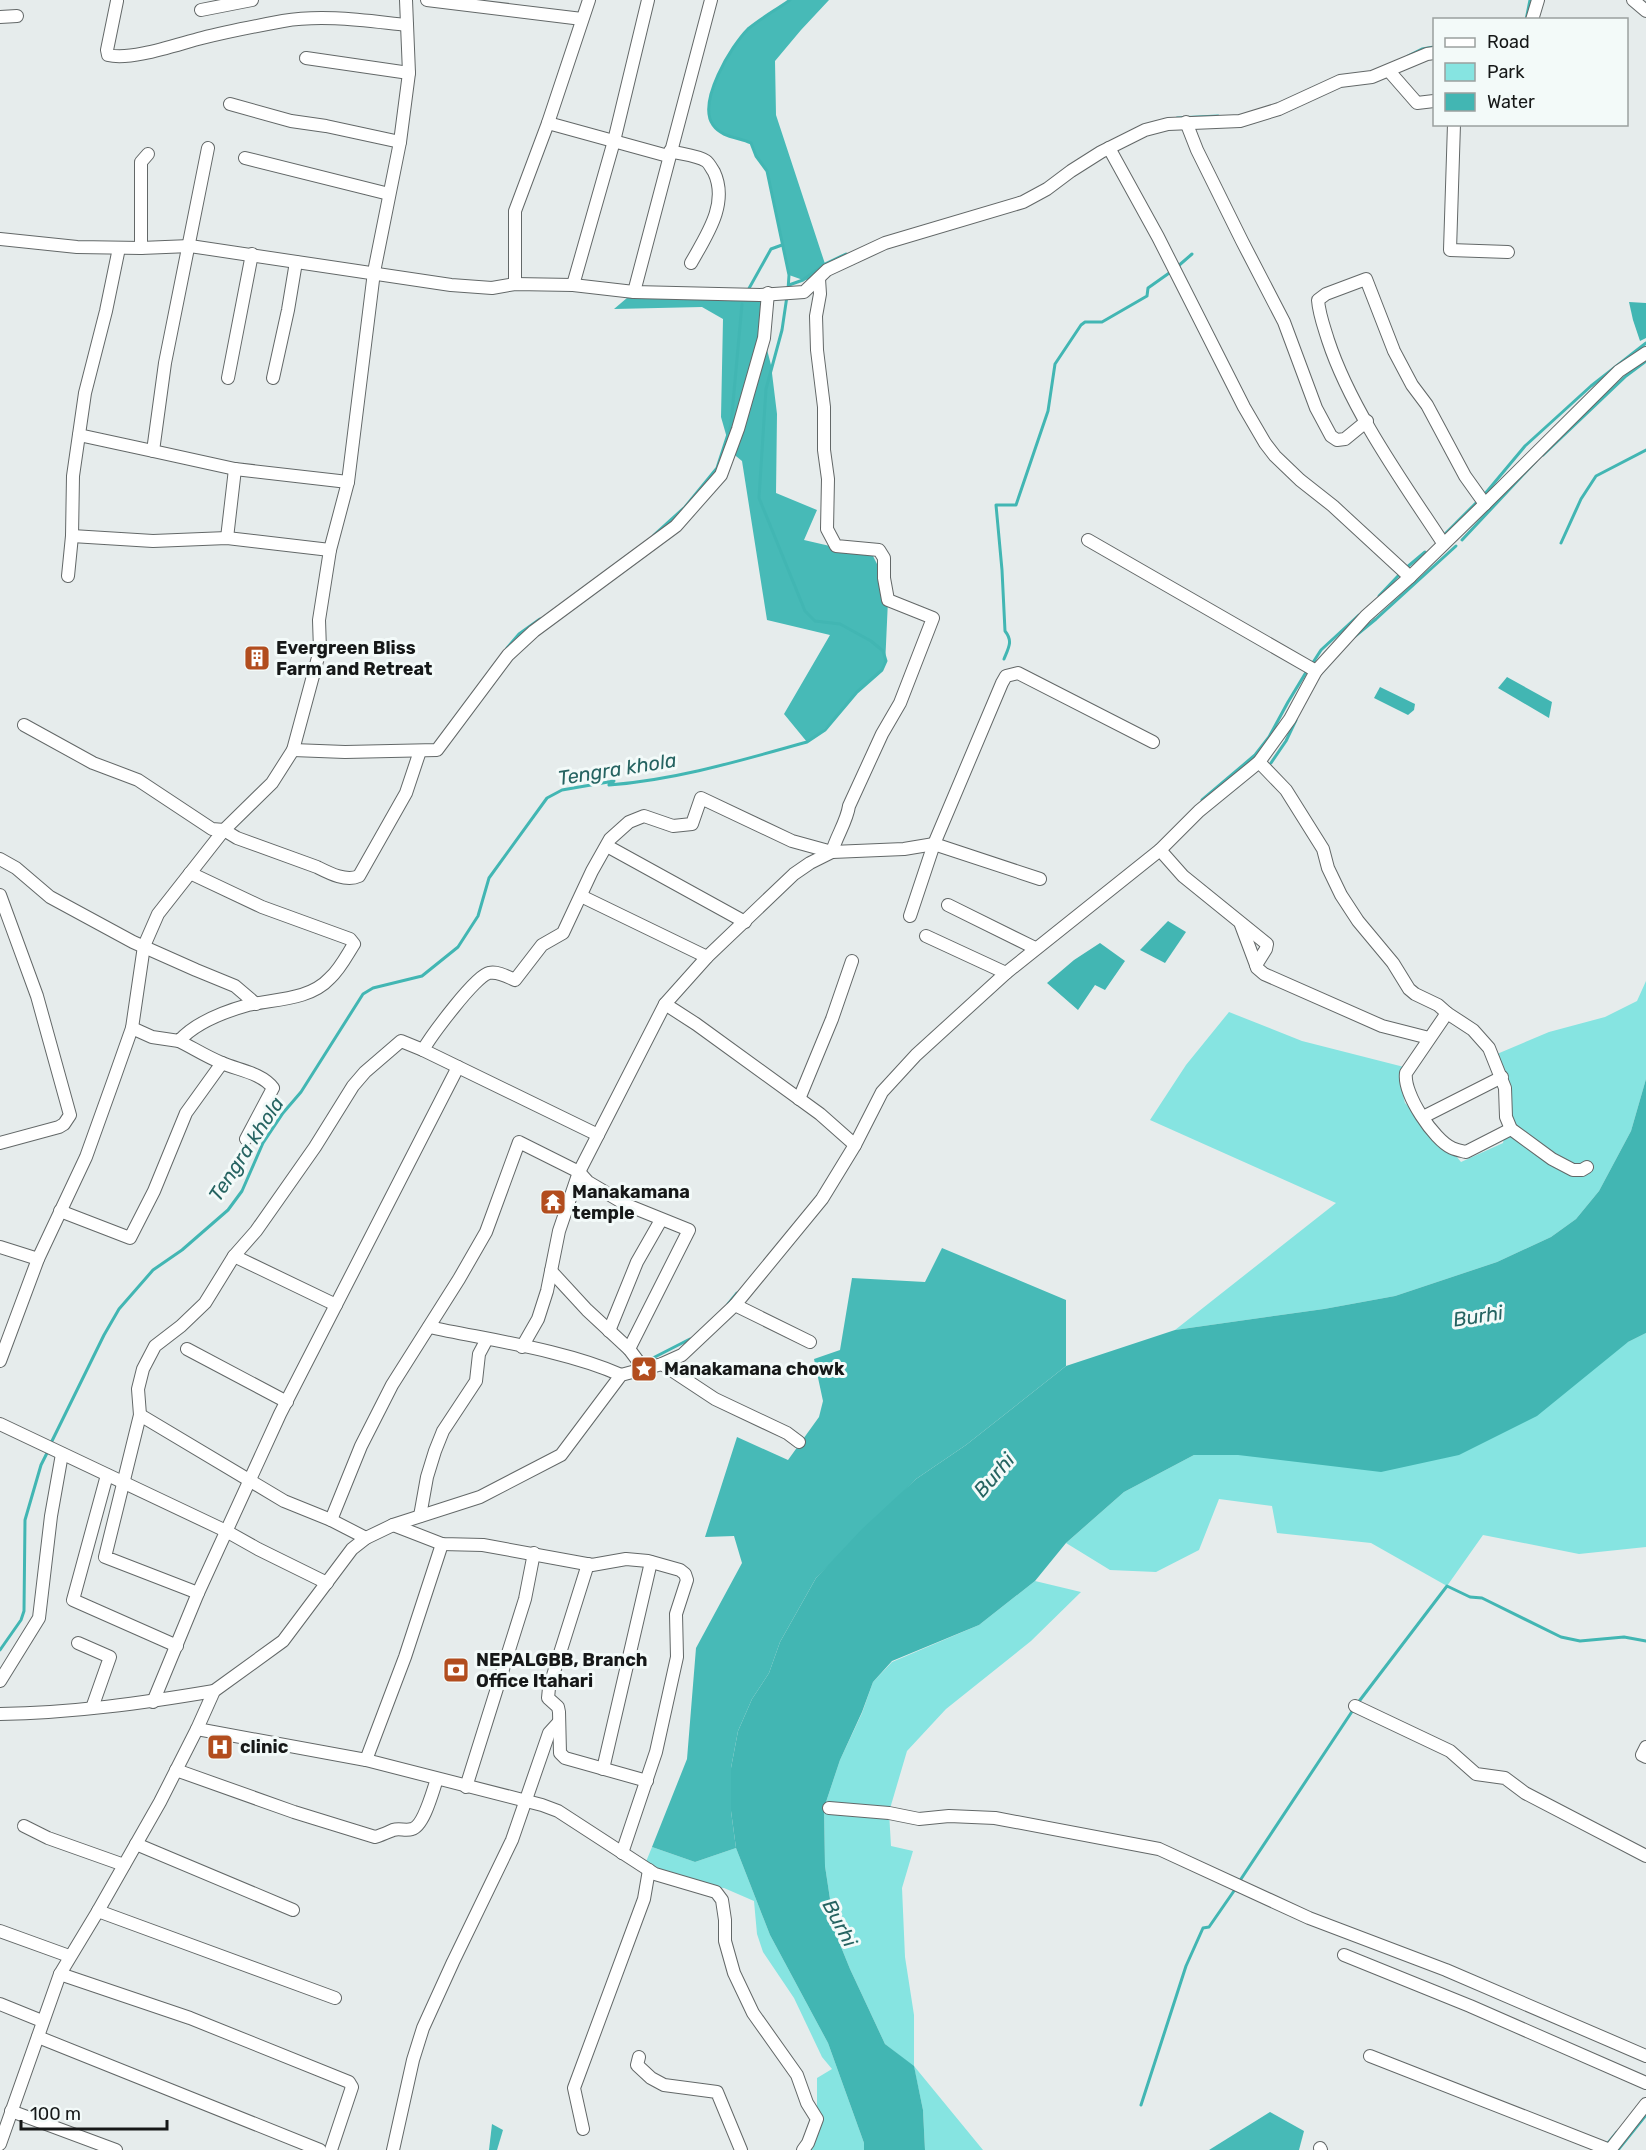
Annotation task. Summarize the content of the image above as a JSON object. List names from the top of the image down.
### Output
{
  "water": ["Tengra khola", "Burhi"],
  "places": {
    "building": ["Evergreen Bliss Farm and Retreat"],
    "temple": ["Manakamana temple"],
    "place": ["Manakamana chowk"],
    "bank": ["NEPALGBB, Branch Office Itahari"],
    "hospital": ["clinic"]
  },
  "legend": ["Road", "Park", "Water"],
  "scale_bar": "100 m"
}
